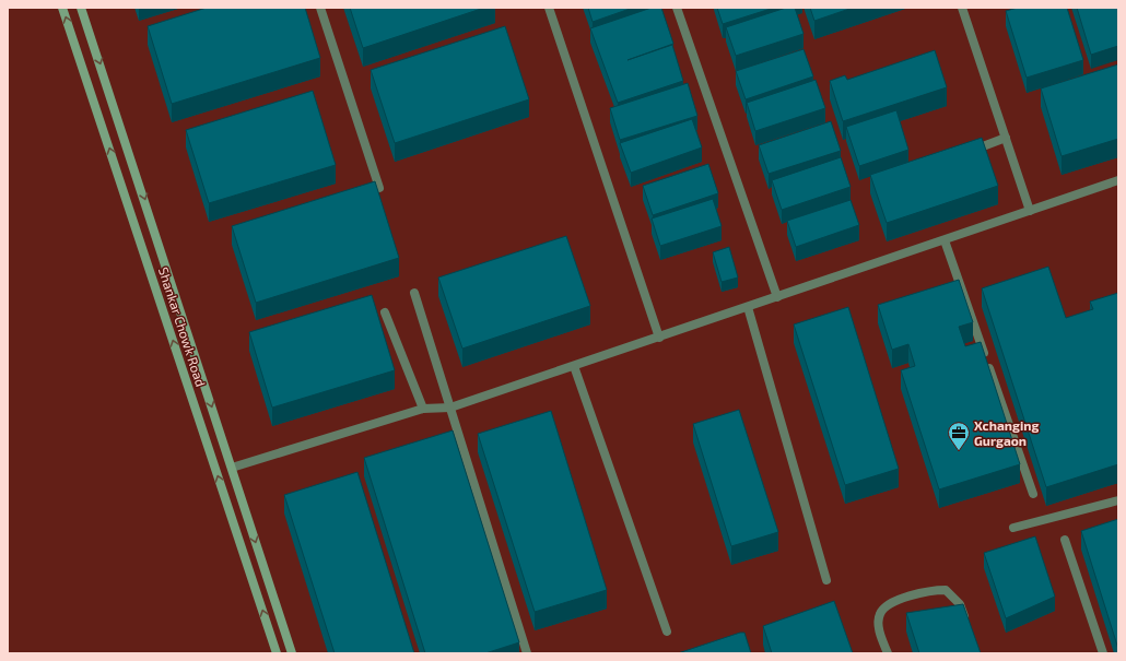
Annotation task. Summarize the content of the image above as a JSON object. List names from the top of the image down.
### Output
{
  "streets": {
    "main road": ["Shankar Chowk Road"]
  },
  "places": {
    "office": ["Xchanging Gurgaon"]
  }
}
